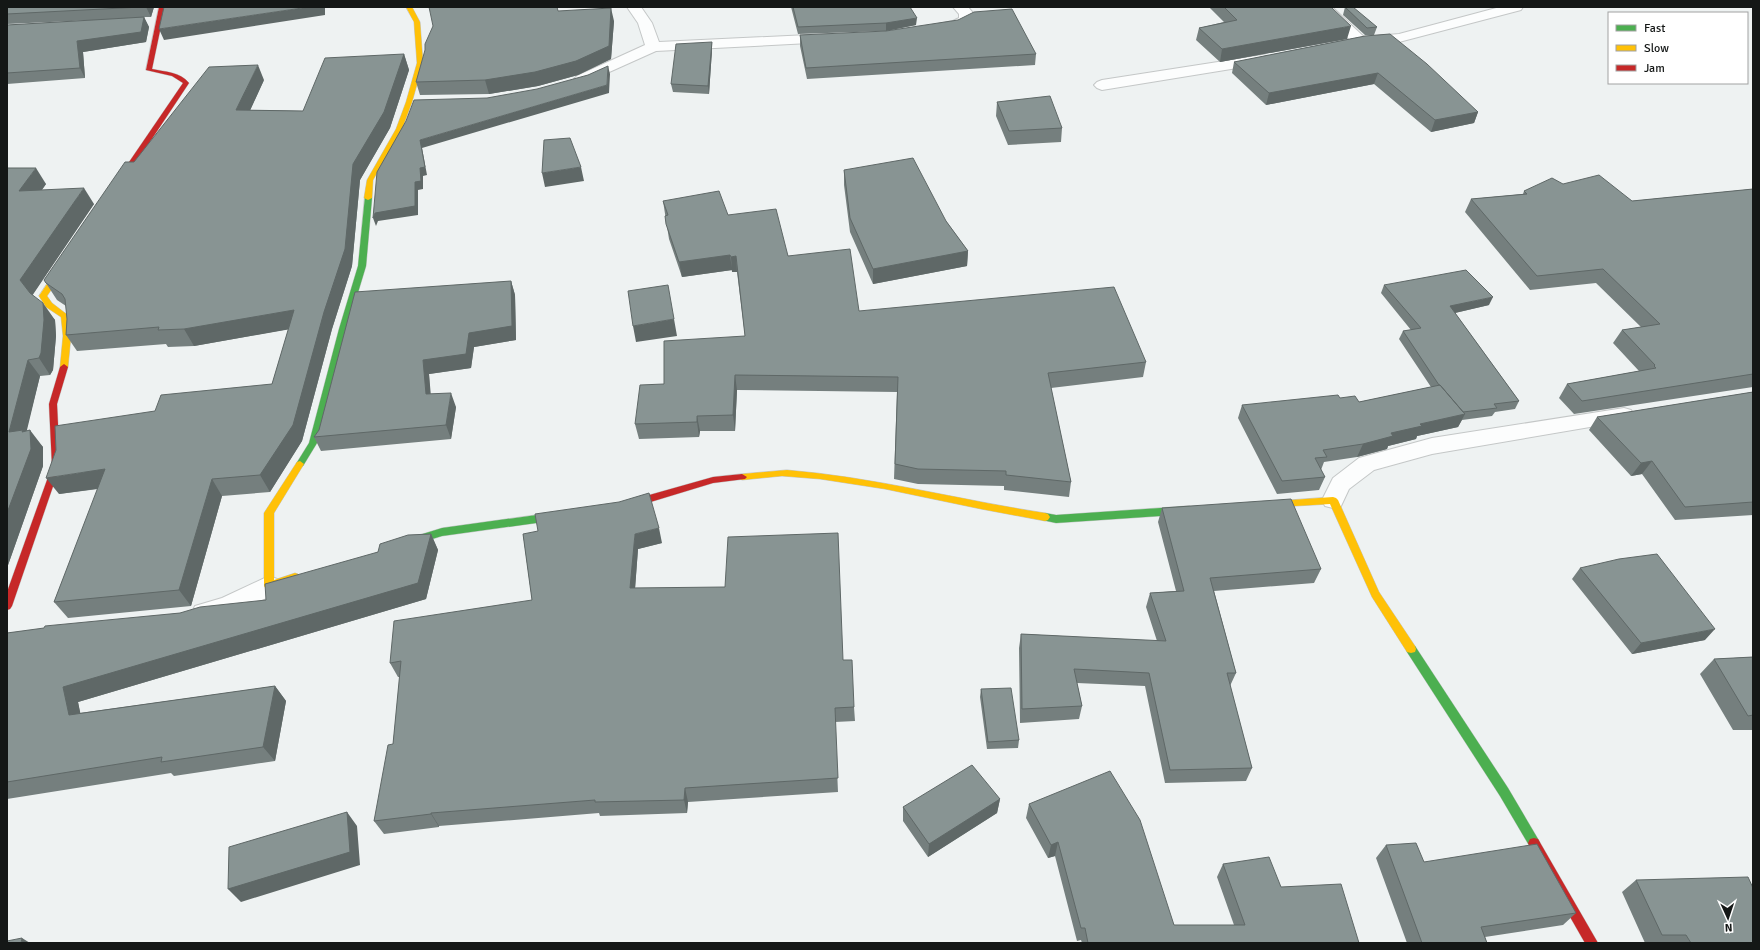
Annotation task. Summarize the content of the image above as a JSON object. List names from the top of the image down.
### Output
{
  "legend": ["Fast", "Slow", "Jam"],
  "north": "bottom"
}
